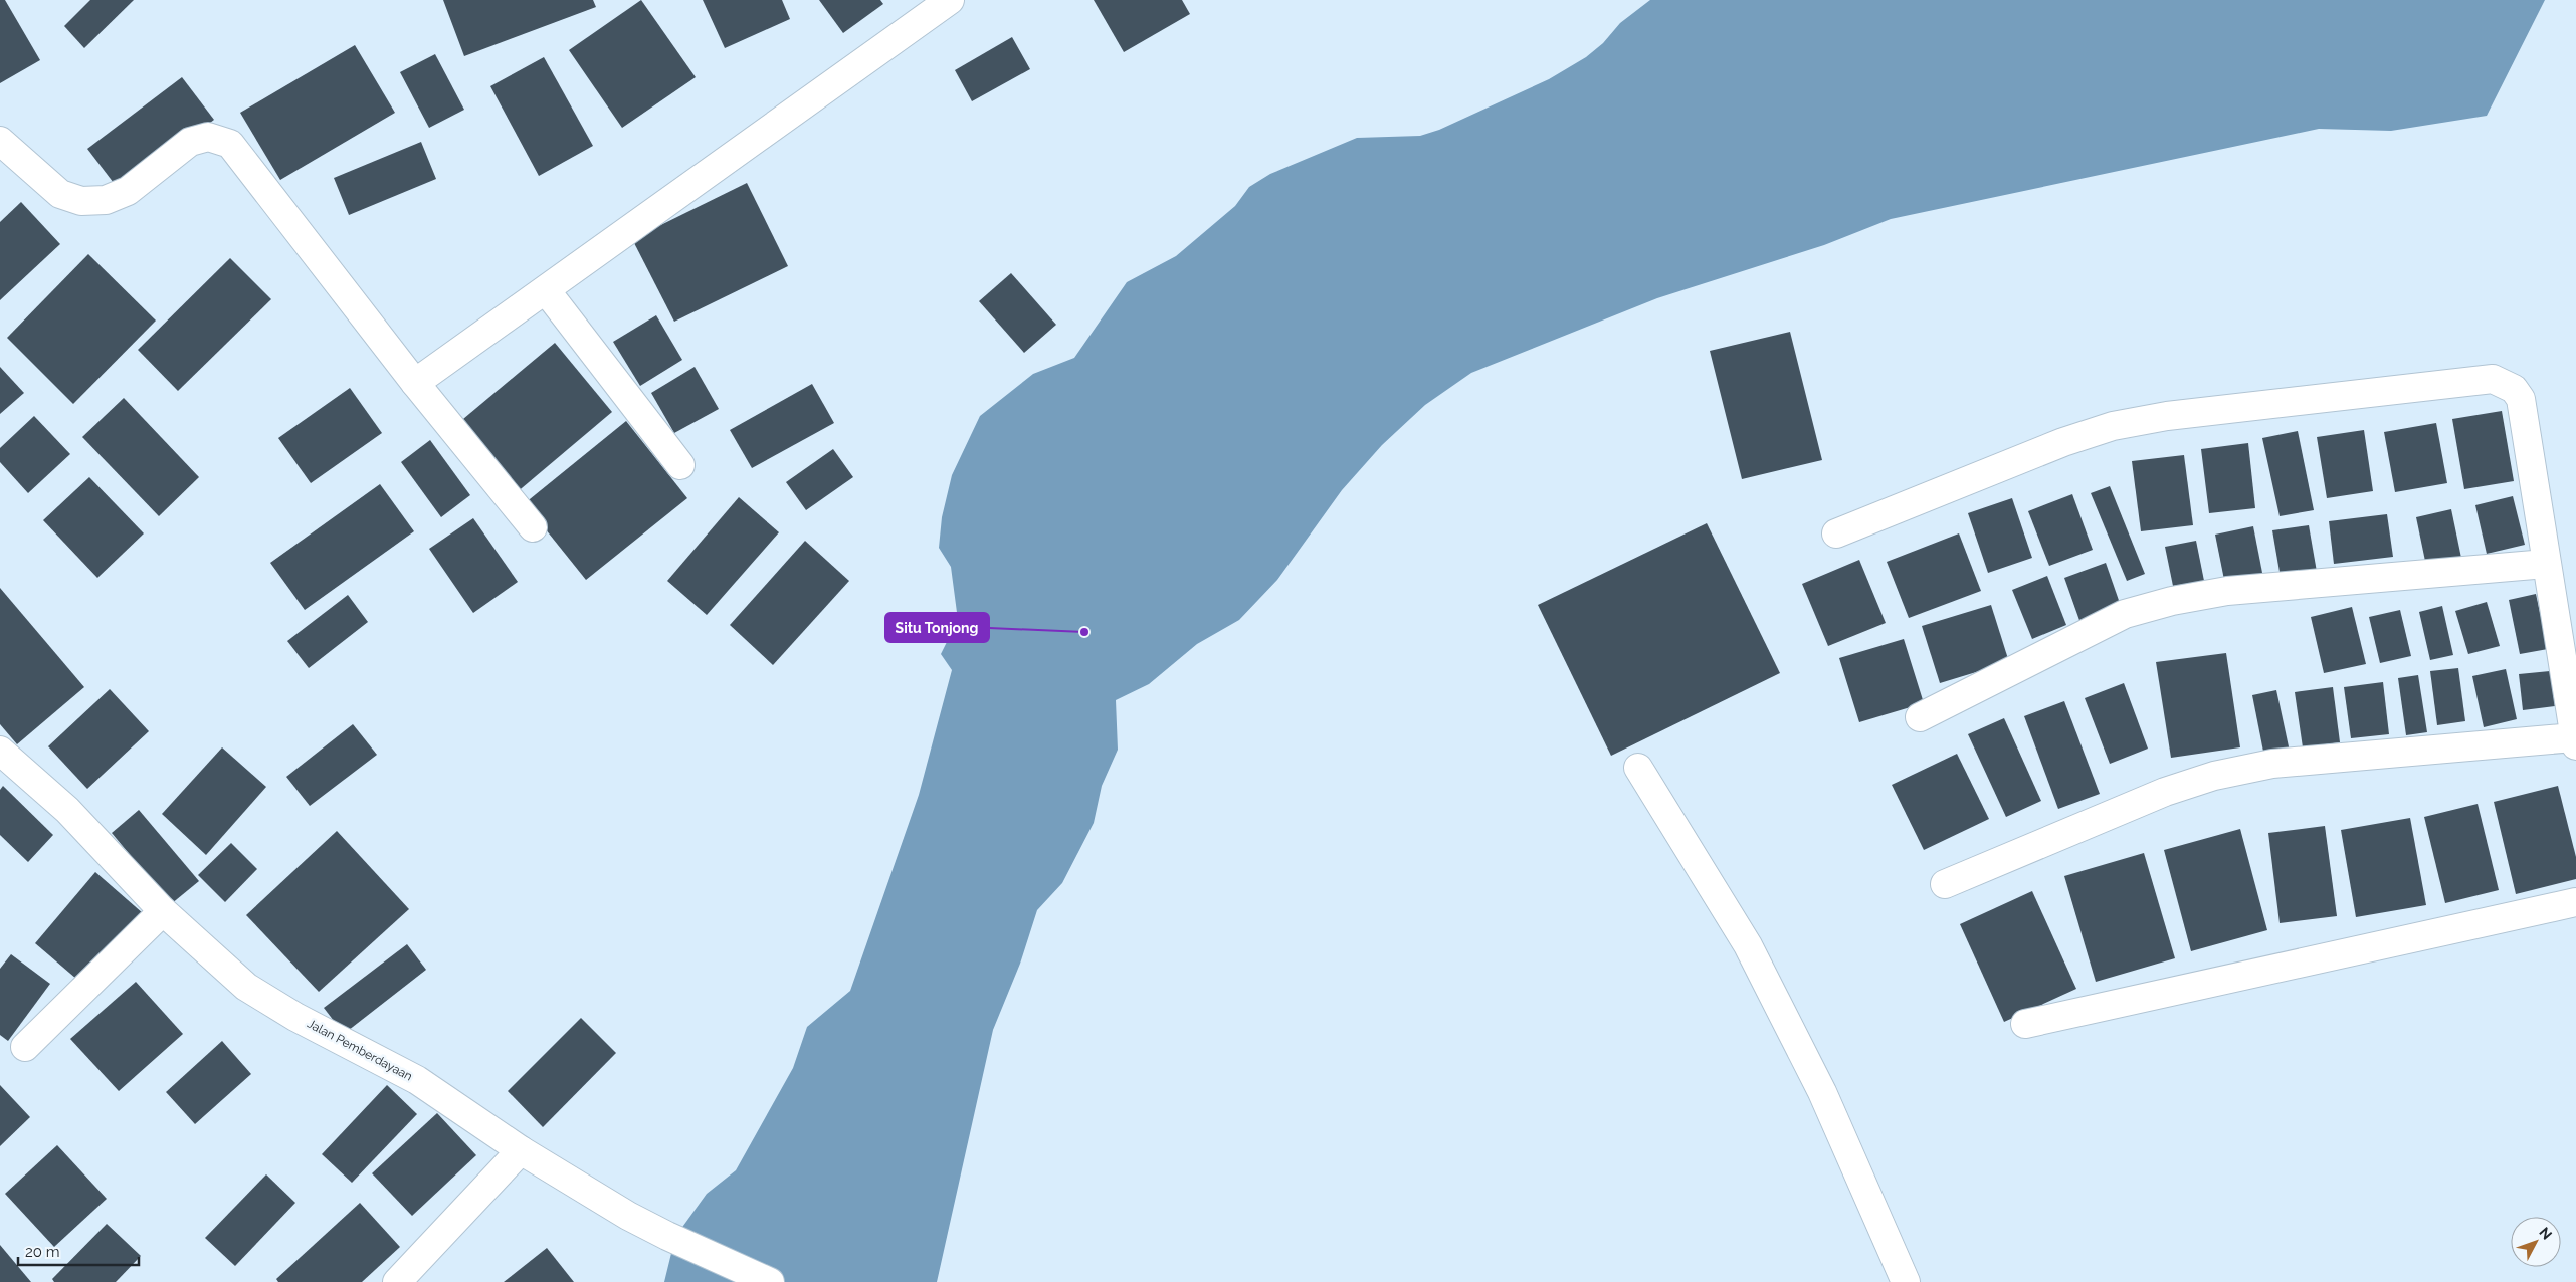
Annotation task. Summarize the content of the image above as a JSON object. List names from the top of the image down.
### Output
{
  "streets": {
    "street": ["Jalan Pemberdayaan"]
  },
  "places": ["Situ Tonjong"],
  "scale_bar": "20 m",
  "north": "top right"
}
